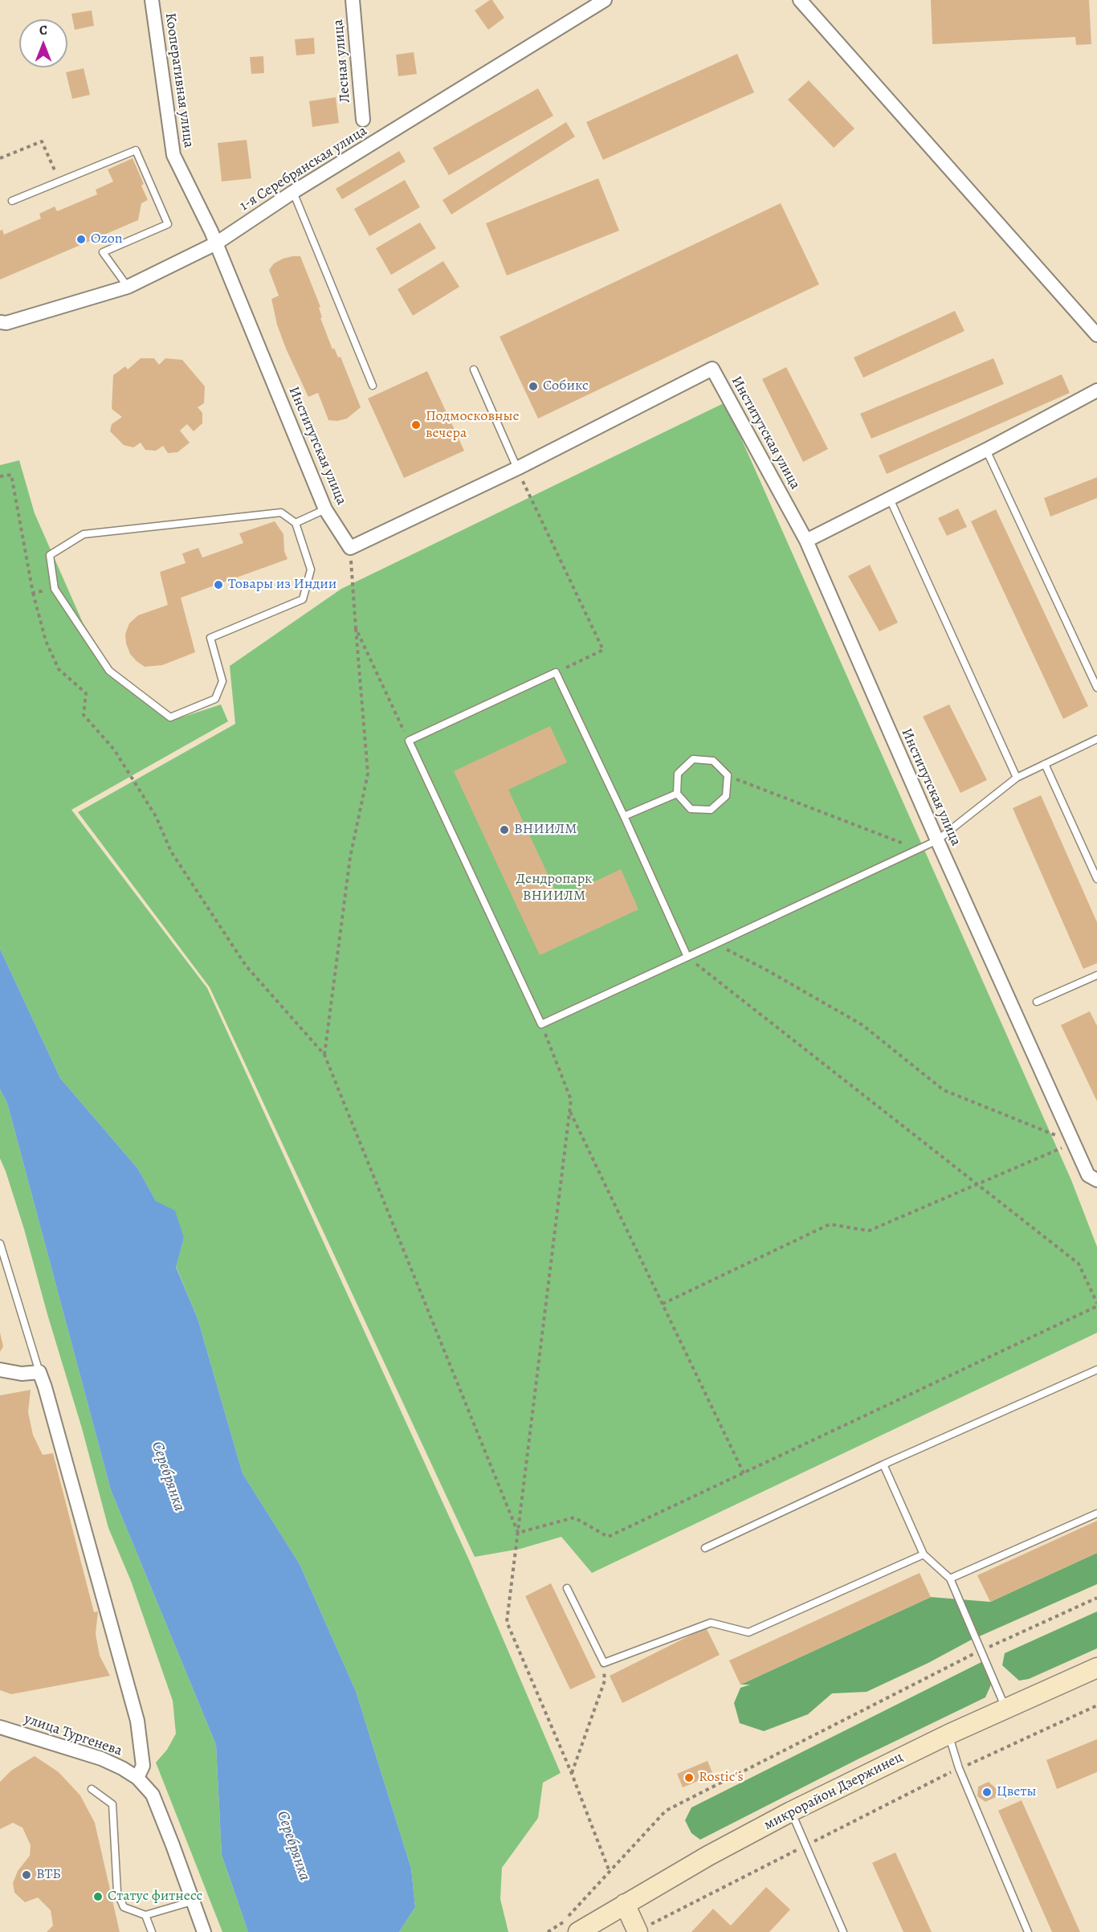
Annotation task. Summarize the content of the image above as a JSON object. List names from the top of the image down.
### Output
{
  "streets": {
    "main road": ["микрорайон Дзержинец"],
    "street": [
      "Лесная улица",
      "Кооперативная улица",
      "1-я Серебрянская улица",
      "Институтская улица",
      "улица Тургенева"
    ]
  },
  "crossings": [
    ["Кооперативная улица", "1-я Серебрянская улица"],
    ["Кооперативная улица", "Институтская улица"],
    ["1-я Серебрянская улица", "Институтская улица"]
  ],
  "water": ["Серебрянка"],
  "parks": ["Дендропарк ВНИИЛМ"],
  "places": [
    "Ozon",
    "Собикс",
    "Подмосковные вечера",
    "Товары из Индии",
    "ВНИИЛМ",
    "Rostic's",
    "Цветы",
    "ВТБ",
    "Статус фитнесс"
  ],
  "north": "top"
}
